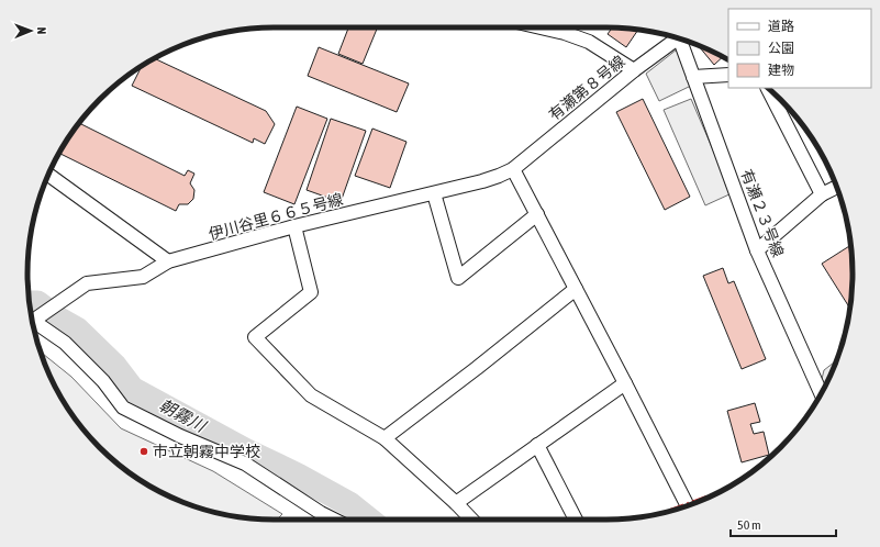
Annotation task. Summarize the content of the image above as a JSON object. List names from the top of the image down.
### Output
{
  "streets": {
    "street": ["有瀬第８号線", "有瀬２３号線", "伊川谷里６６５号線"]
  },
  "crossings": [
    ["有瀬第８号線", "伊川谷里６６５号線"]
  ],
  "water": ["朝霧川"],
  "places": ["市立朝霧中学校"],
  "legend": ["道路", "公園", "建物"],
  "scale_bar": "50 m",
  "north": "right"
}
